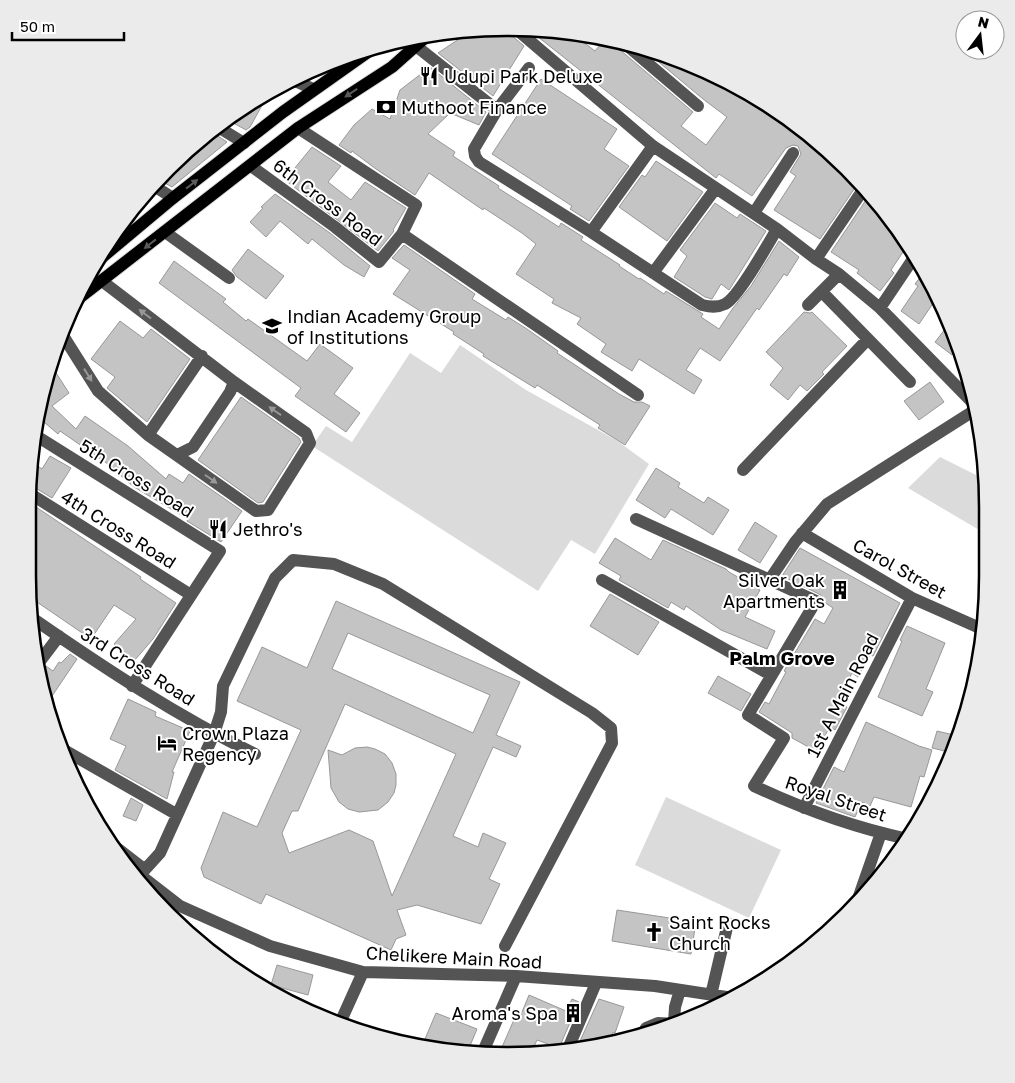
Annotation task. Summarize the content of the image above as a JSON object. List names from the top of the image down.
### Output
{
  "streets": {
    "street": [
      "6th Cross Road",
      "5th Cross Road",
      "4th Cross Road",
      "Carol Street",
      "3rd Cross Road",
      "1st A Main Road",
      "Royal Street",
      "Chelikere Main Road"
    ]
  },
  "crossings": [
    ["5th Cross Road", "4th Cross Road"],
    ["Carol Street", "1st A Main Road"],
    ["1st A Main Road", "Royal Street"]
  ],
  "districts": ["Palm Grove"],
  "places": {
    "restaurant": ["Udupi Park Deluxe", "Jethro's"],
    "bank": ["Muthoot Finance"],
    "school or university": ["Indian Academy Group of Institutions"],
    "building": ["Silver Oak Apartments", "Aroma's Spa"],
    "hotel": ["Crown Plaza Regency"],
    "church": ["Saint Rocks Church"]
  },
  "scale_bar": "50 m",
  "north": "top"
}
